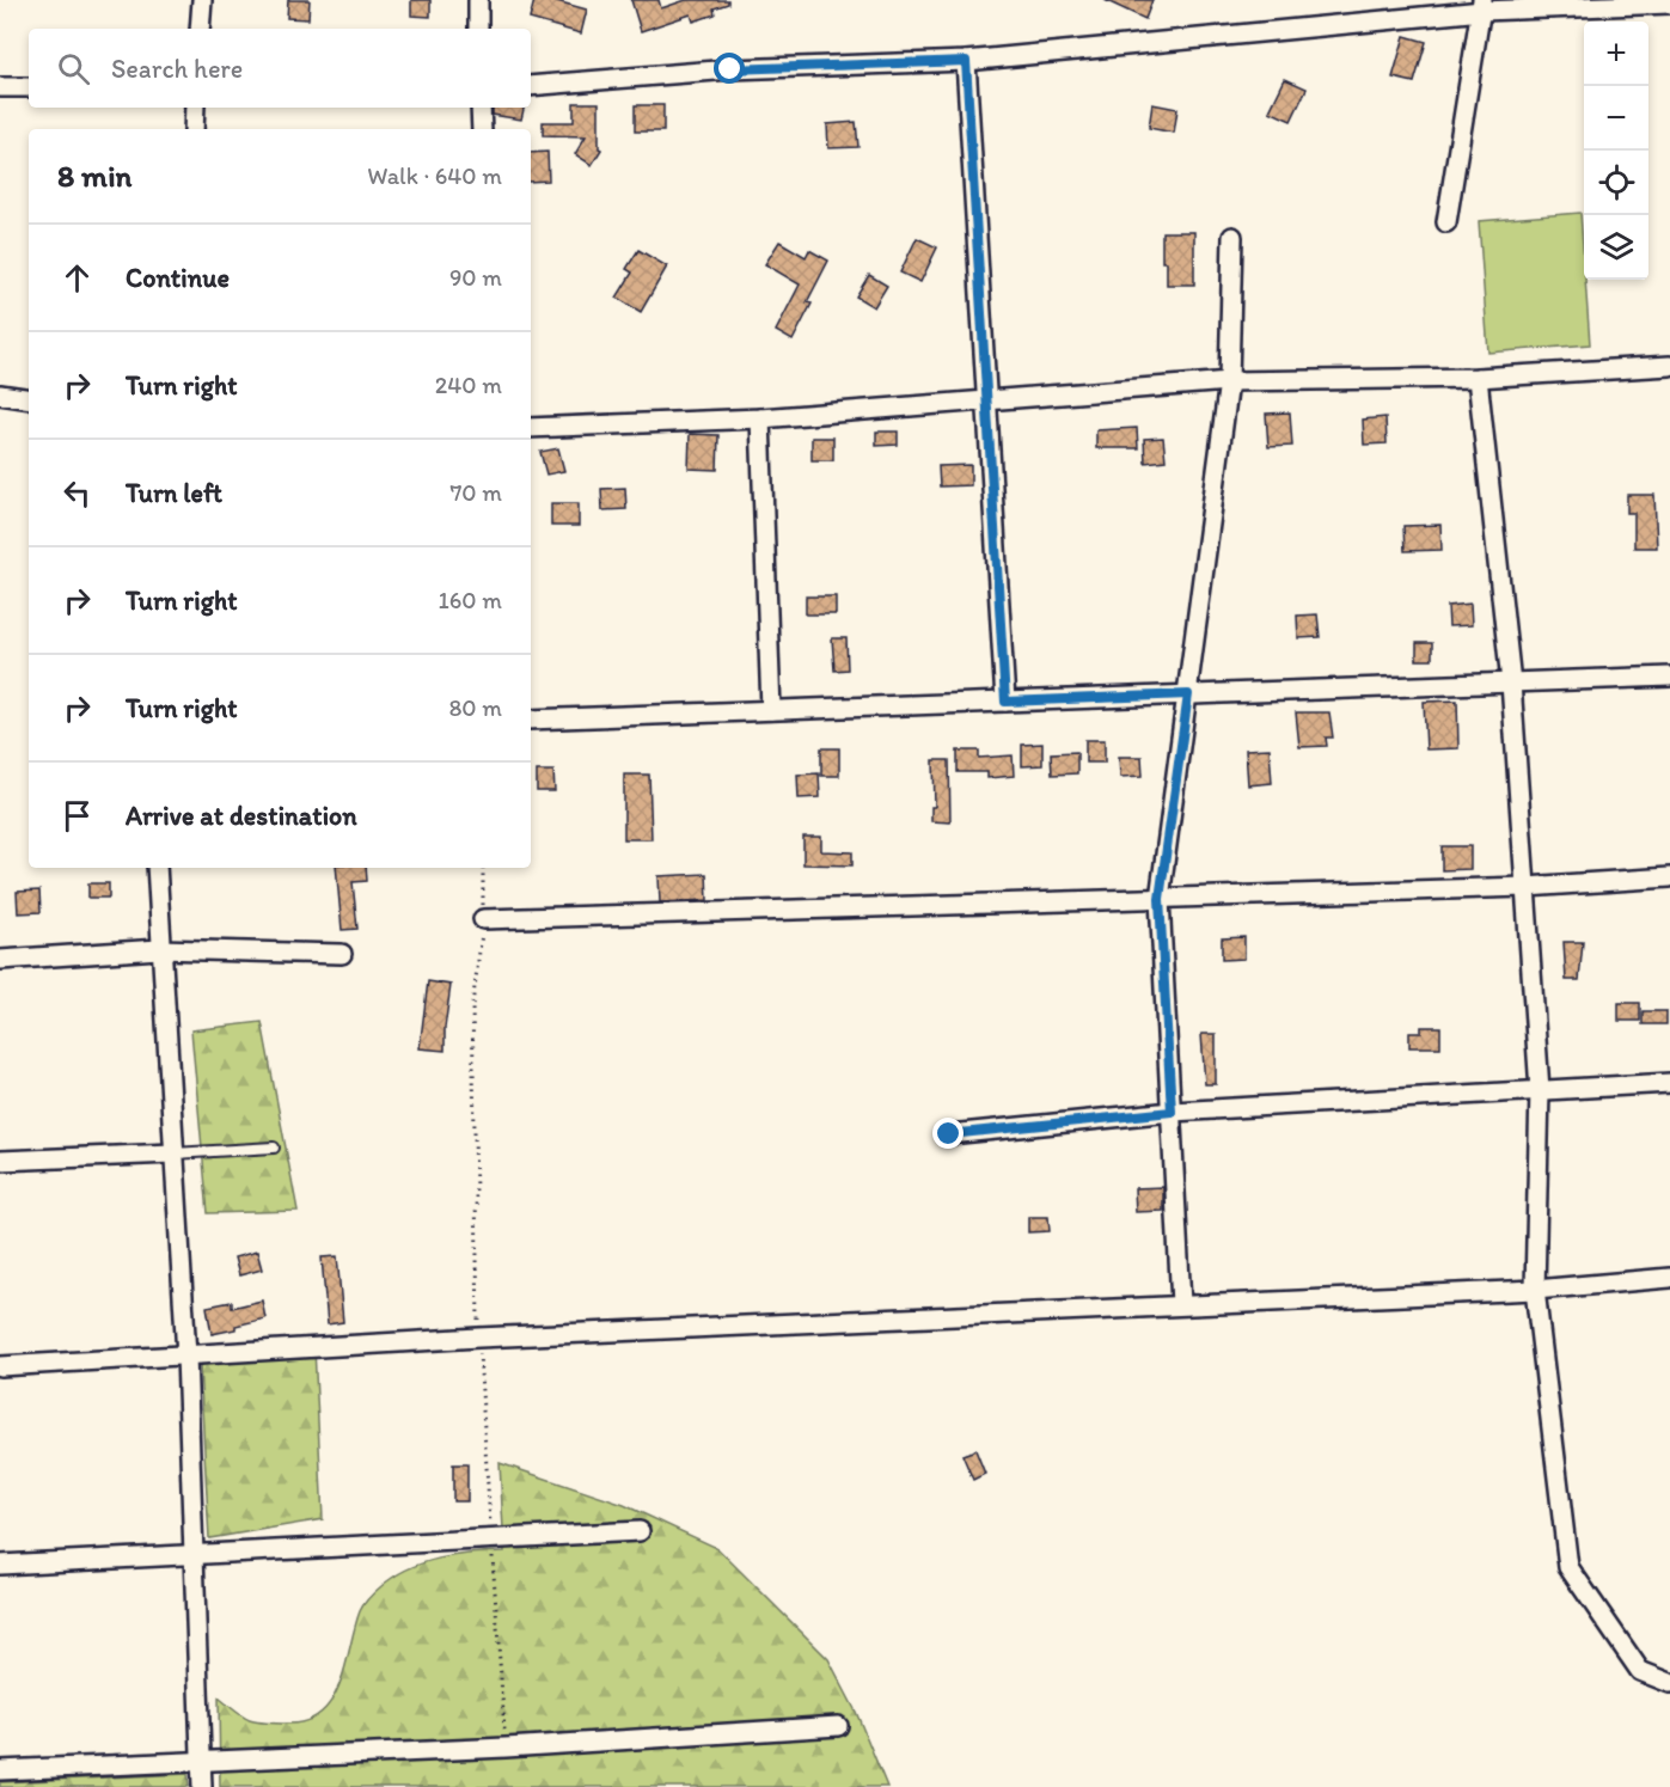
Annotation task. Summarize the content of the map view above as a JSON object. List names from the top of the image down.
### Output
{
  "page": {
    "map_buttons": ["+", "−"],
    "search": "Search here",
    "heading": ["8 min", "Walk · 640 m"],
    "list": [
      ["Continue", "90 m"],
      ["Turn right", "240 m"],
      ["Turn left", "70 m"],
      ["Turn right", "160 m"],
      ["Turn right", "80 m"],
      "Arrive at destination"
    ]
  }
}
